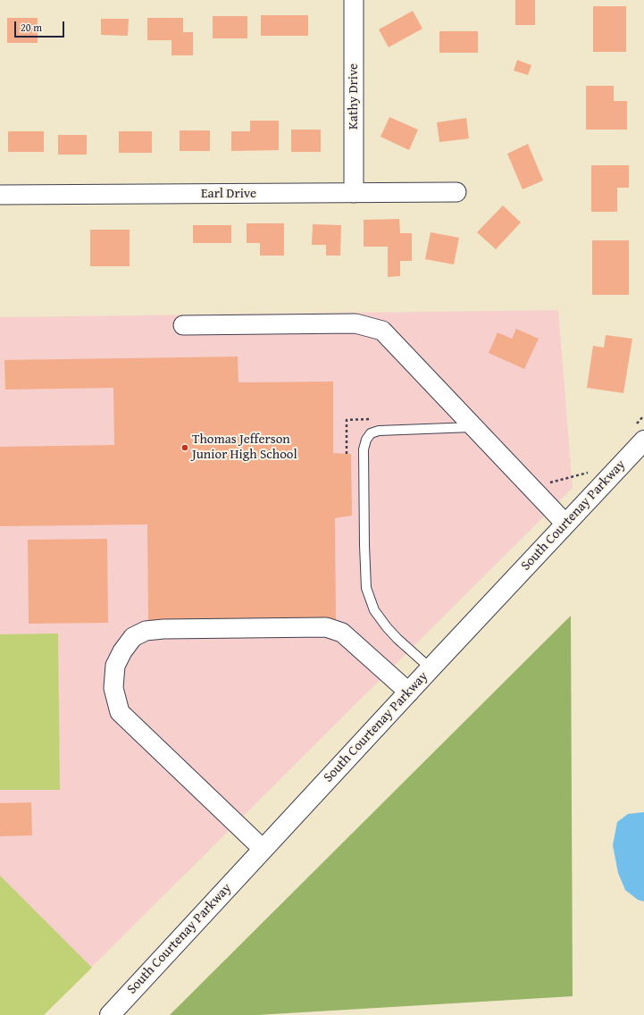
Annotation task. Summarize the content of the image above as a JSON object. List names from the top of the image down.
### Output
{
  "streets": {
    "main road": ["South Courtenay Parkway"],
    "street": ["Kathy Drive", "Earl Drive"]
  },
  "crossings": [
    ["Kathy Drive", "Earl Drive"]
  ],
  "places": ["Thomas Jefferson Junior High School"],
  "scale_bar": "20 m"
}
